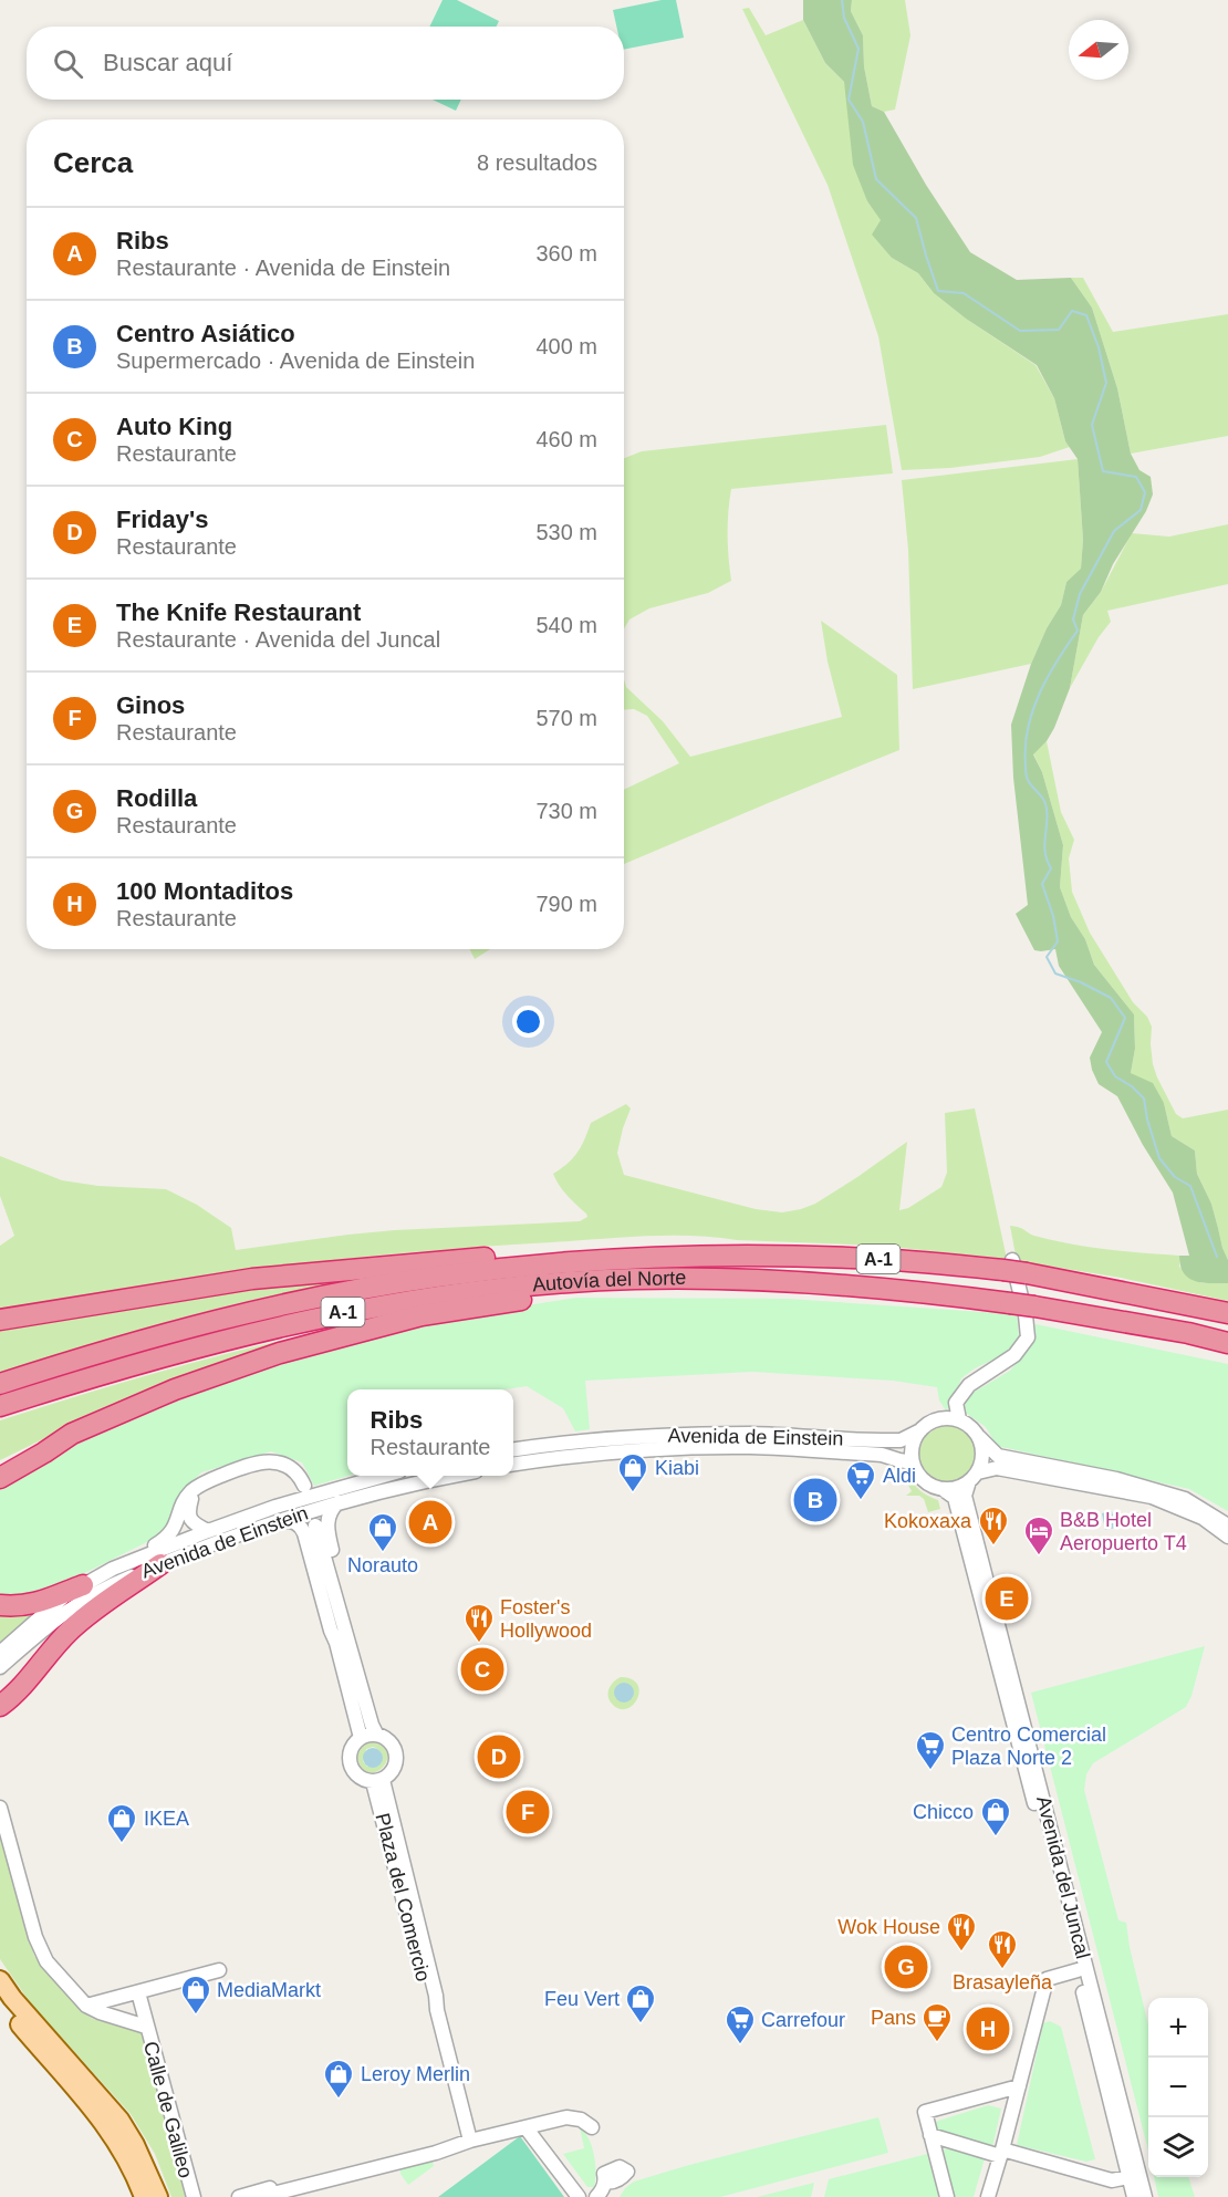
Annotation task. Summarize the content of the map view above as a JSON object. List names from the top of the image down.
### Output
{
  "streets": {
    "highway": ["A-1", "Autovía del Norte"],
    "street": [
      "Avenida de Einstein",
      "Avenida del Juncal",
      "Plaza del Comercio",
      "Calle de Galileo"
    ]
  },
  "crossings": [
    ["Avenida de Einstein", "Avenida del Juncal"]
  ],
  "places": {
    "shop": [
      "Kiabi",
      "Norauto",
      "Chicco",
      "IKEA",
      "MediaMarkt",
      "Feu Vert",
      "Leroy Merlin"
    ],
    "supermarket": ["Aldi", "Centro Comercial Plaza Norte 2", "Carrefour"],
    "restaurant": [
      "Kokoxaxa",
      "Foster's Hollywood",
      "Wok House",
      "Brasayleña"
    ],
    "hotel": ["B&B Hotel Aeropuerto T4"],
    "cafe": ["Pans"]
  },
  "north": "left",
  "page": {
    "search": "Buscar aquí",
    "heading": ["Cerca", "8 resultados"],
    "list": [
      {
        "mark": "A",
        "name": "Ribs",
        "note": "Restaurante · Avenida de Einstein",
        "value": "360 m"
      },
      {
        "mark": "B",
        "name": "Centro Asiático",
        "note": "Supermercado · Avenida de Einstein",
        "value": "400 m"
      },
      {
        "mark": "C",
        "name": "Auto King",
        "note": "Restaurante",
        "value": "460 m"
      },
      {
        "mark": "D",
        "name": "Friday's",
        "note": "Restaurante",
        "value": "530 m"
      },
      {
        "mark": "E",
        "name": "The Knife Restaurant",
        "note": "Restaurante · Avenida del Juncal",
        "value": "540 m"
      },
      {
        "mark": "F",
        "name": "Ginos",
        "note": "Restaurante",
        "value": "570 m"
      },
      {
        "mark": "G",
        "name": "Rodilla",
        "note": "Restaurante",
        "value": "730 m"
      },
      {
        "mark": "H",
        "name": "100 Montaditos",
        "note": "Restaurante",
        "value": "790 m"
      }
    ],
    "popup": ["Ribs", "Restaurante"],
    "pins": [
      "B",
      "A",
      "E",
      "C",
      "D",
      "F",
      "G",
      "H"
    ],
    "map_buttons": ["+", "−"]
  }
}
